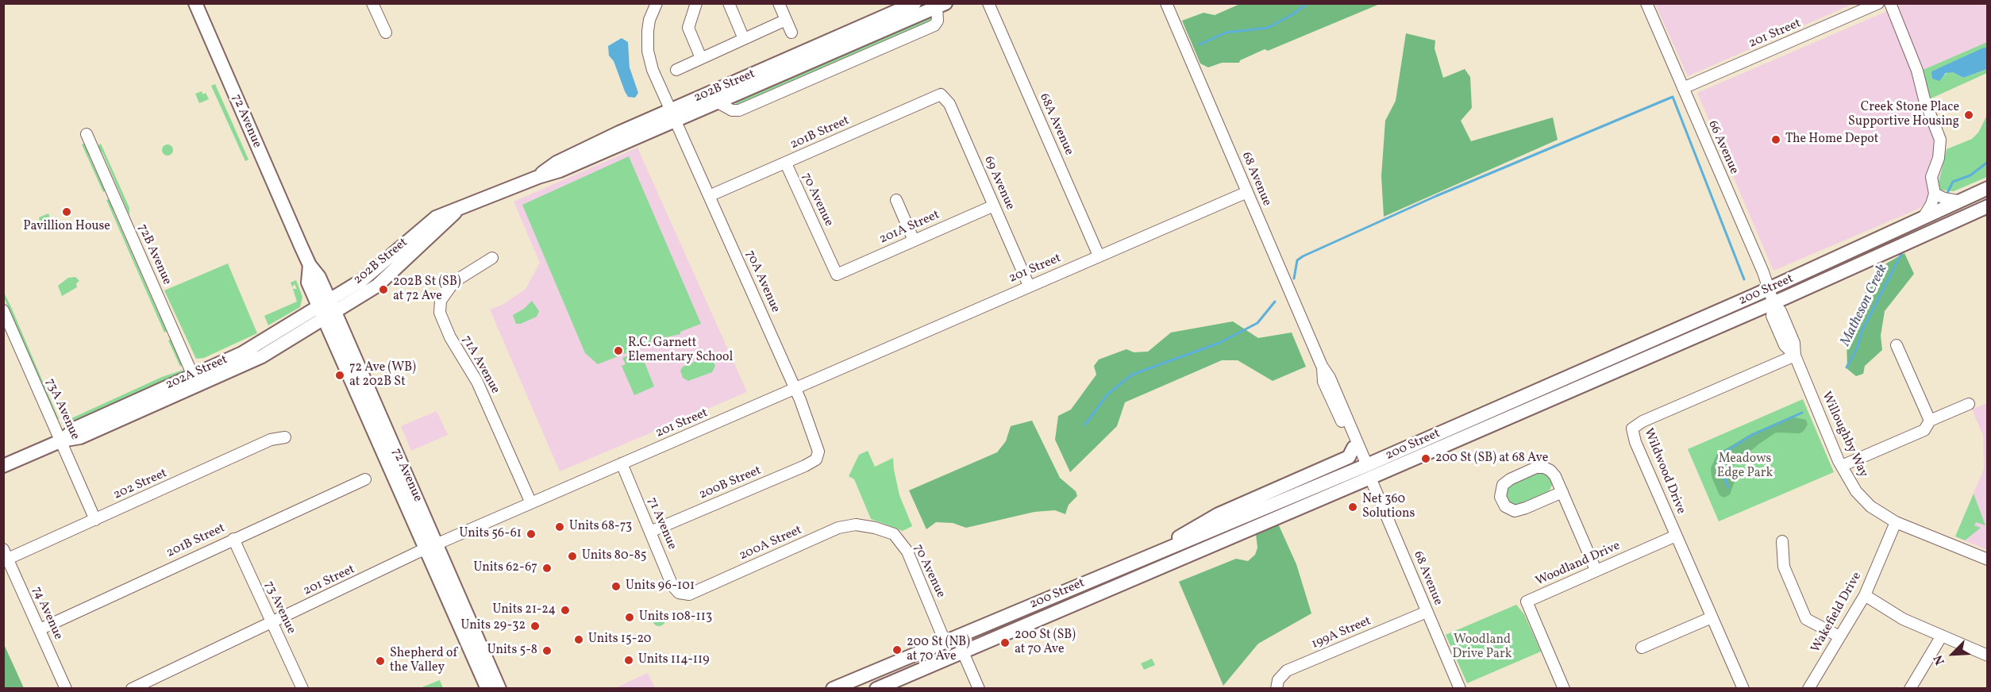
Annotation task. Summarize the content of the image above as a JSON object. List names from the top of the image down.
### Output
{
  "streets": {
    "main road": [
      "202B Street",
      "72 Avenue",
      "200 Street",
      "202A Street"
    ],
    "street": [
      "201 Street",
      "68A Avenue",
      "201B Street",
      "66 Avenue",
      "68 Avenue",
      "69 Avenue",
      "70 Avenue",
      "201A Street",
      "72B Avenue",
      "70A Avenue",
      "71A Avenue",
      "73A Avenue",
      "Willoughby Way",
      "Wildwood Drive",
      "200B Street",
      "202 Street",
      "71 Avenue",
      "200A Street",
      "Woodland Drive",
      "73 Avenue",
      "Wakefield Drive",
      "74 Avenue",
      "199A Street"
    ]
  },
  "crossings": [
    ["201 Street", "72 Avenue"],
    ["201 Street", "68A Avenue"],
    ["201 Street", "66 Avenue"],
    ["201 Street", "68 Avenue"],
    ["201 Street", "69 Avenue"],
    ["201 Street", "70A Avenue"],
    ["201 Street", "71A Avenue"],
    ["201 Street", "71 Avenue"],
    ["201 Street", "73 Avenue"],
    ["202B Street", "72 Avenue"],
    ["202B Street", "70A Avenue"],
    ["202B Street", "202A Street"],
    ["72 Avenue", "202A Street"],
    ["201B Street", "69 Avenue"],
    ["201B Street", "70 Avenue"],
    ["201B Street", "70A Avenue"],
    ["201B Street", "73 Avenue"],
    ["201B Street", "74 Avenue"],
    ["66 Avenue", "200 Street"],
    ["66 Avenue", "Willoughby Way"],
    ["68 Avenue", "200 Street"],
    ["68 Avenue", "199A Street"],
    ["69 Avenue", "201A Street"],
    ["70 Avenue", "201A Street"],
    ["70 Avenue", "200 Street"],
    ["70 Avenue", "200A Street"],
    ["72B Avenue", "202A Street"],
    ["70A Avenue", "200B Street"],
    ["200 Street", "Willoughby Way"],
    ["202A Street", "73A Avenue"],
    ["73A Avenue", "202 Street"],
    ["Willoughby Way", "Wildwood Drive"],
    ["Willoughby Way", "Wakefield Drive"],
    ["Wildwood Drive", "Woodland Drive"],
    ["200B Street", "71 Avenue"],
    ["202 Street", "74 Avenue"],
    ["71 Avenue", "200A Street"]
  ],
  "water": ["Matheson Creek"],
  "parks": ["Meadows Edge Park", "Woodland Drive Park"],
  "places": [
    "Creek Stone Place Supportive Housing",
    "The Home Depot",
    "Pavillion House",
    "202B St (SB) at 72 Ave",
    "R.C. Garnett Elementary School",
    "72 Ave (WB) at 202B St",
    "200 St (SB) at 68 Ave",
    "Net 360 Solutions",
    "Units 68-73",
    "Units 56-61",
    "Units 80-85",
    "Units 62-67",
    "Units 96-101",
    "Units 21-24",
    "Units 108-113",
    "Units 29-32",
    "Units 15-20",
    "200 St (SB) at 70 Ave",
    "200 St (NB) at 70 Ave",
    "Units 5-8",
    "Units 114-119",
    "Shepherd of the Valley"
  ],
  "north": "bottom left"
}
